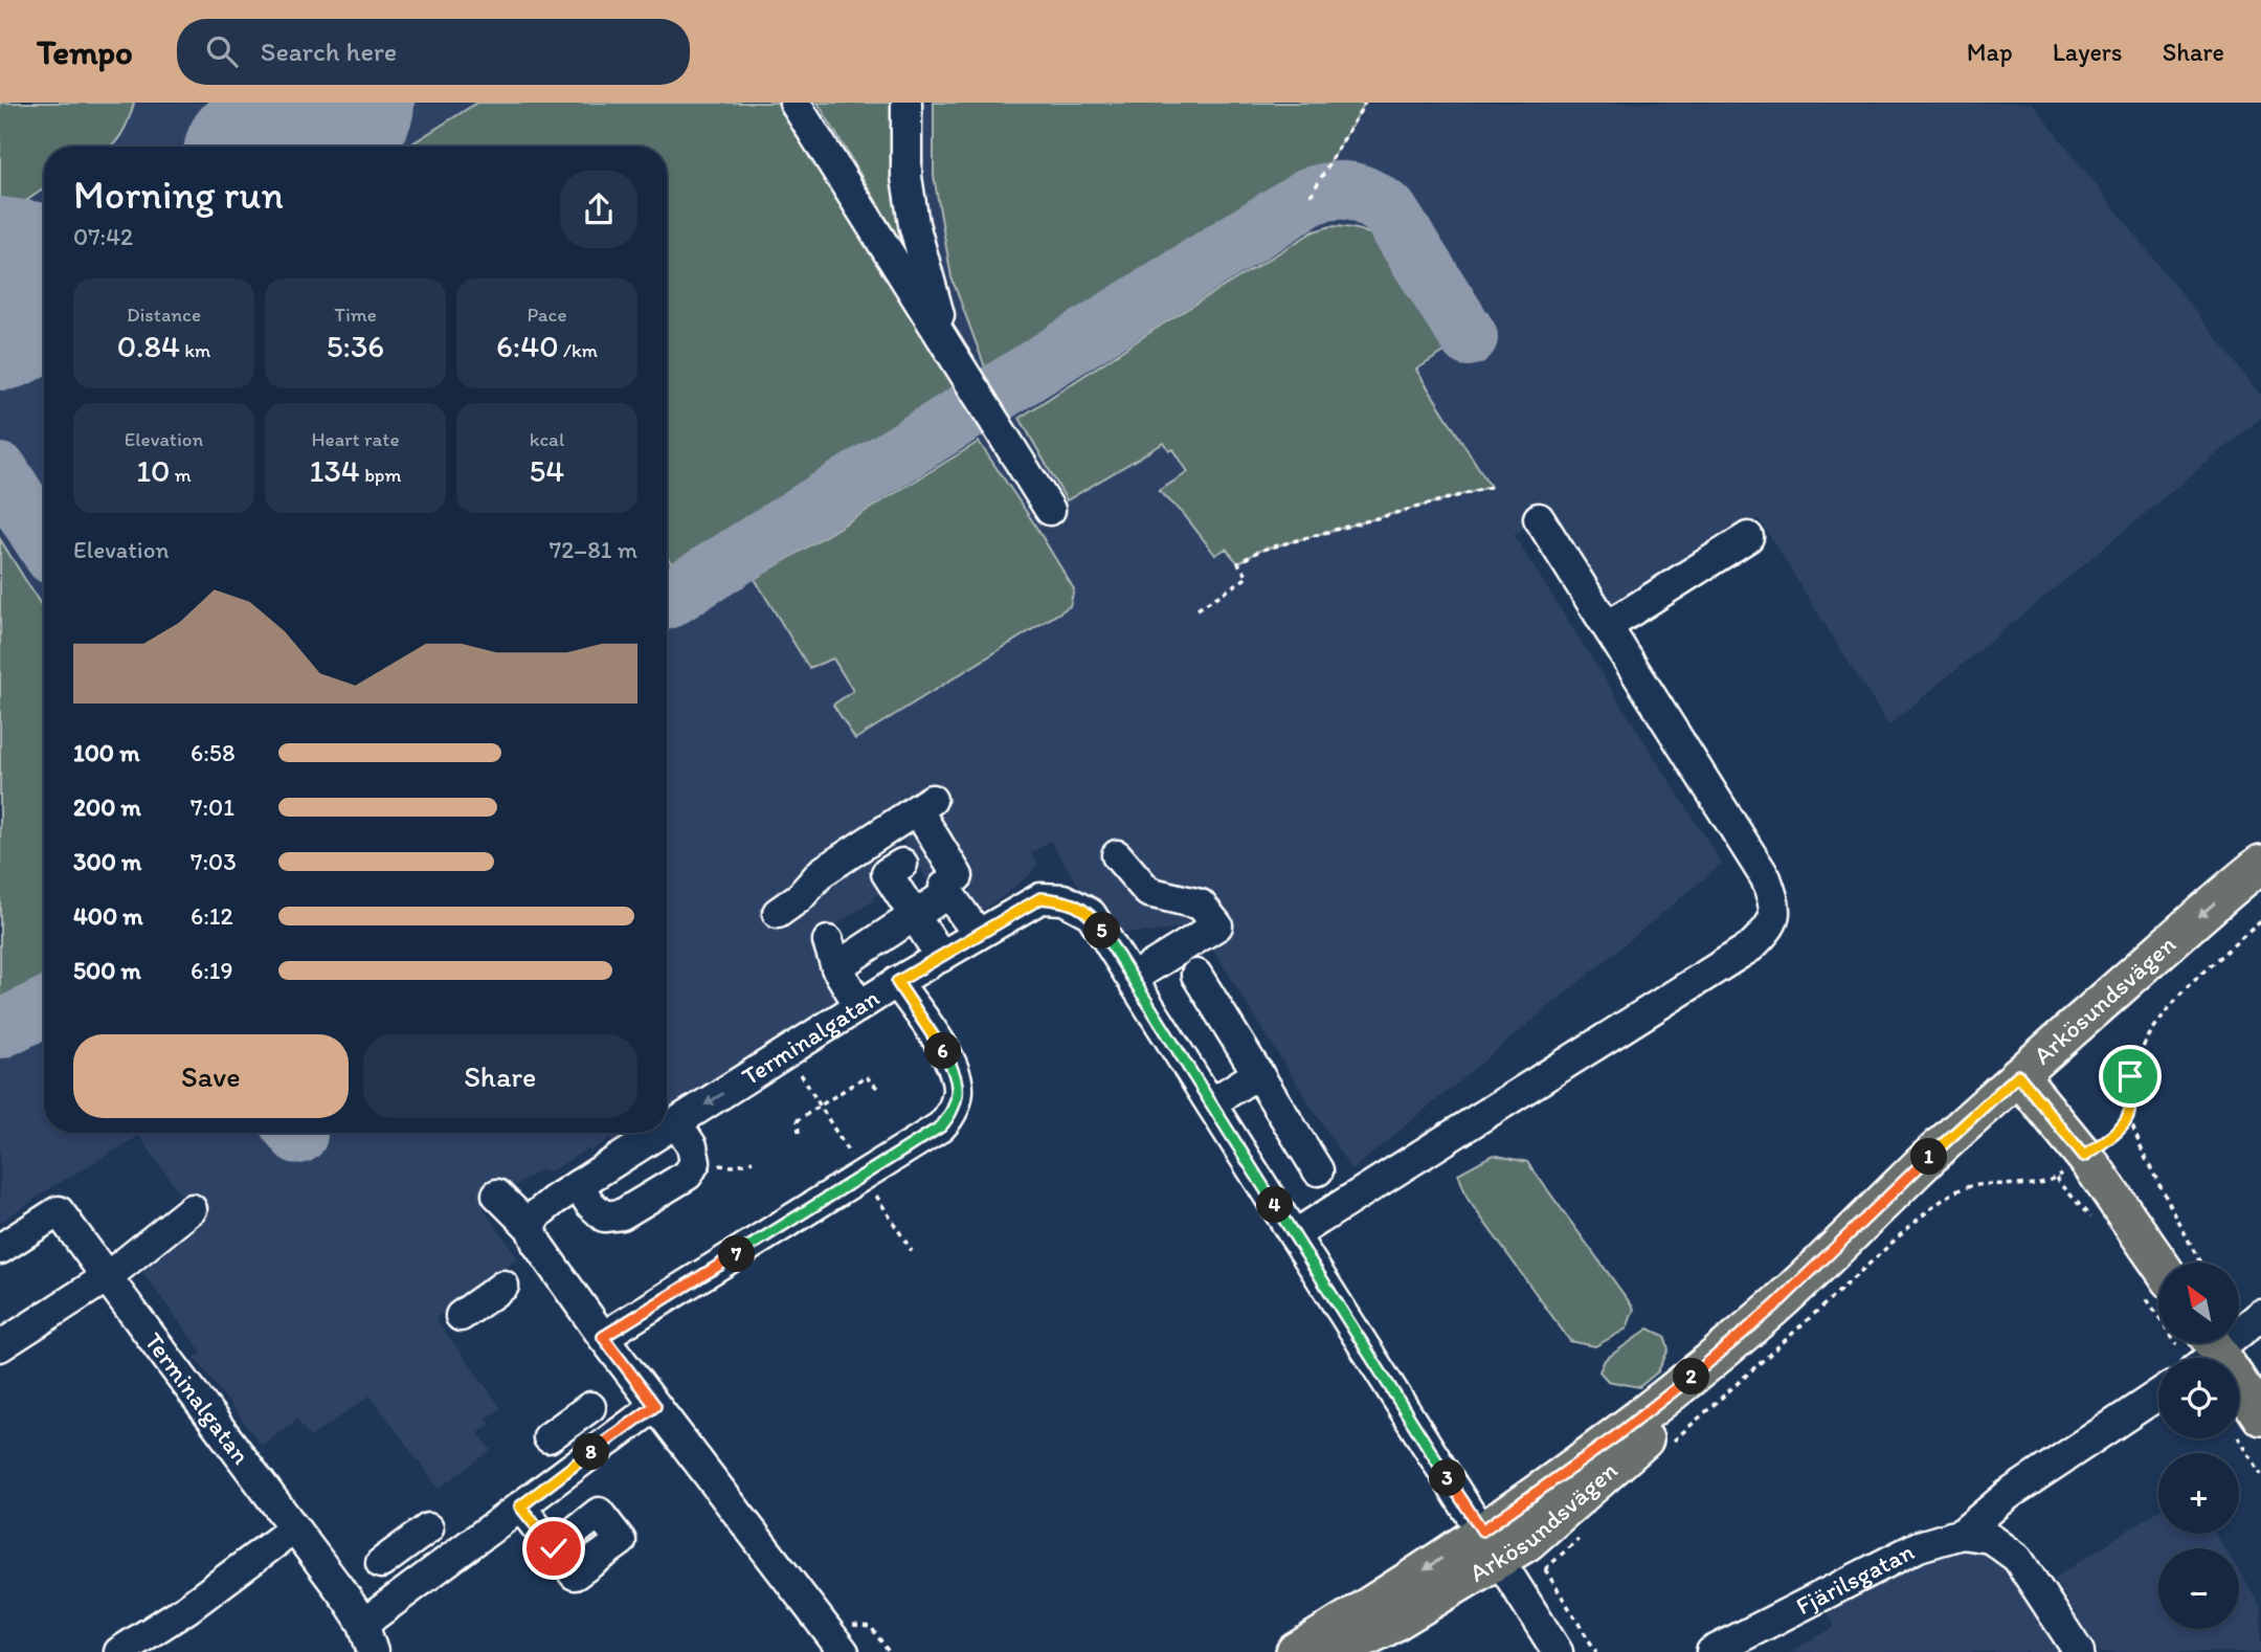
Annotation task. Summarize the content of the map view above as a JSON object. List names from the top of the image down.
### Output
{
  "streets": {
    "main road": ["Arkösundsvägen"],
    "street": ["Terminalgatan", "Fjärilsgatan"]
  },
  "crossings": [
    ["Arkösundsvägen", "Terminalgatan"]
  ],
  "north": "top left",
  "page": {
    "header": "Tempo",
    "search": "Search here",
    "nav": ["Map", "Layers", "Share"],
    "heading": ["Morning run", "07:42"],
    "stats": [
      ["Distance", "0.84 km"],
      ["Time", "5:36"],
      ["Pace", "6:40 /km"],
      ["Elevation", "10 m"],
      ["Heart rate", "134 bpm"],
      ["kcal", "54"]
    ],
    "chart": ["Elevation", "72–81 m"],
    "list": [
      {
        "name": "100 m",
        "note": "6:58"
      },
      {
        "name": "200 m",
        "note": "7:01"
      },
      {
        "name": "300 m",
        "note": "7:03"
      },
      {
        "name": "400 m",
        "note": "6:12"
      },
      {
        "name": "500 m",
        "note": "6:19"
      }
    ],
    "pins": [
      "5",
      "6",
      "1",
      "4",
      "7",
      "2",
      "8",
      "3"
    ],
    "buttons": ["Save", "Share"],
    "map_buttons": ["+", "−"]
  }
}
